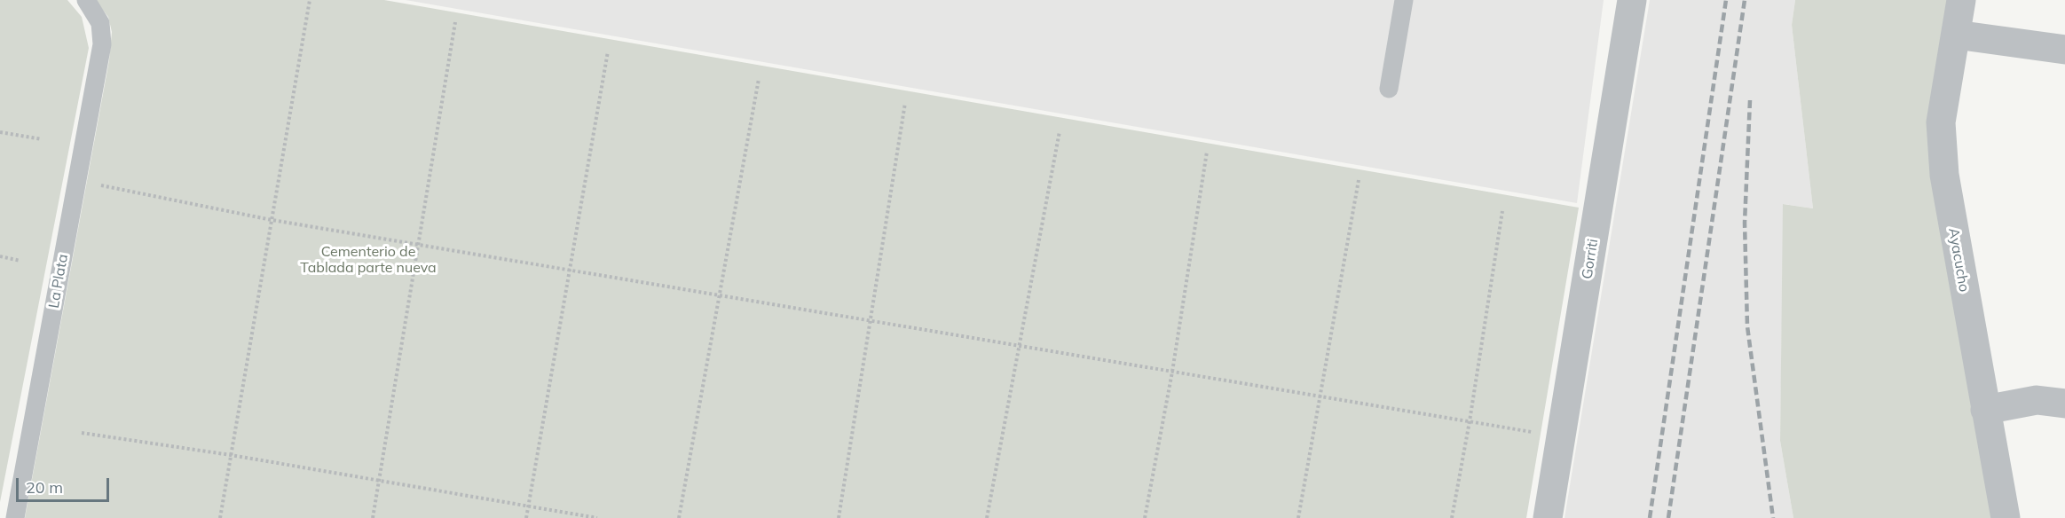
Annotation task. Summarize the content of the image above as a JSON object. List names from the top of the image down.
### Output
{
  "streets": {
    "street": ["Gorriti", "Ayacucho"],
    "lane": ["La Plata"]
  },
  "parks": ["Cementerio de Tablada parte nueva"],
  "scale_bar": "20 m"
}
